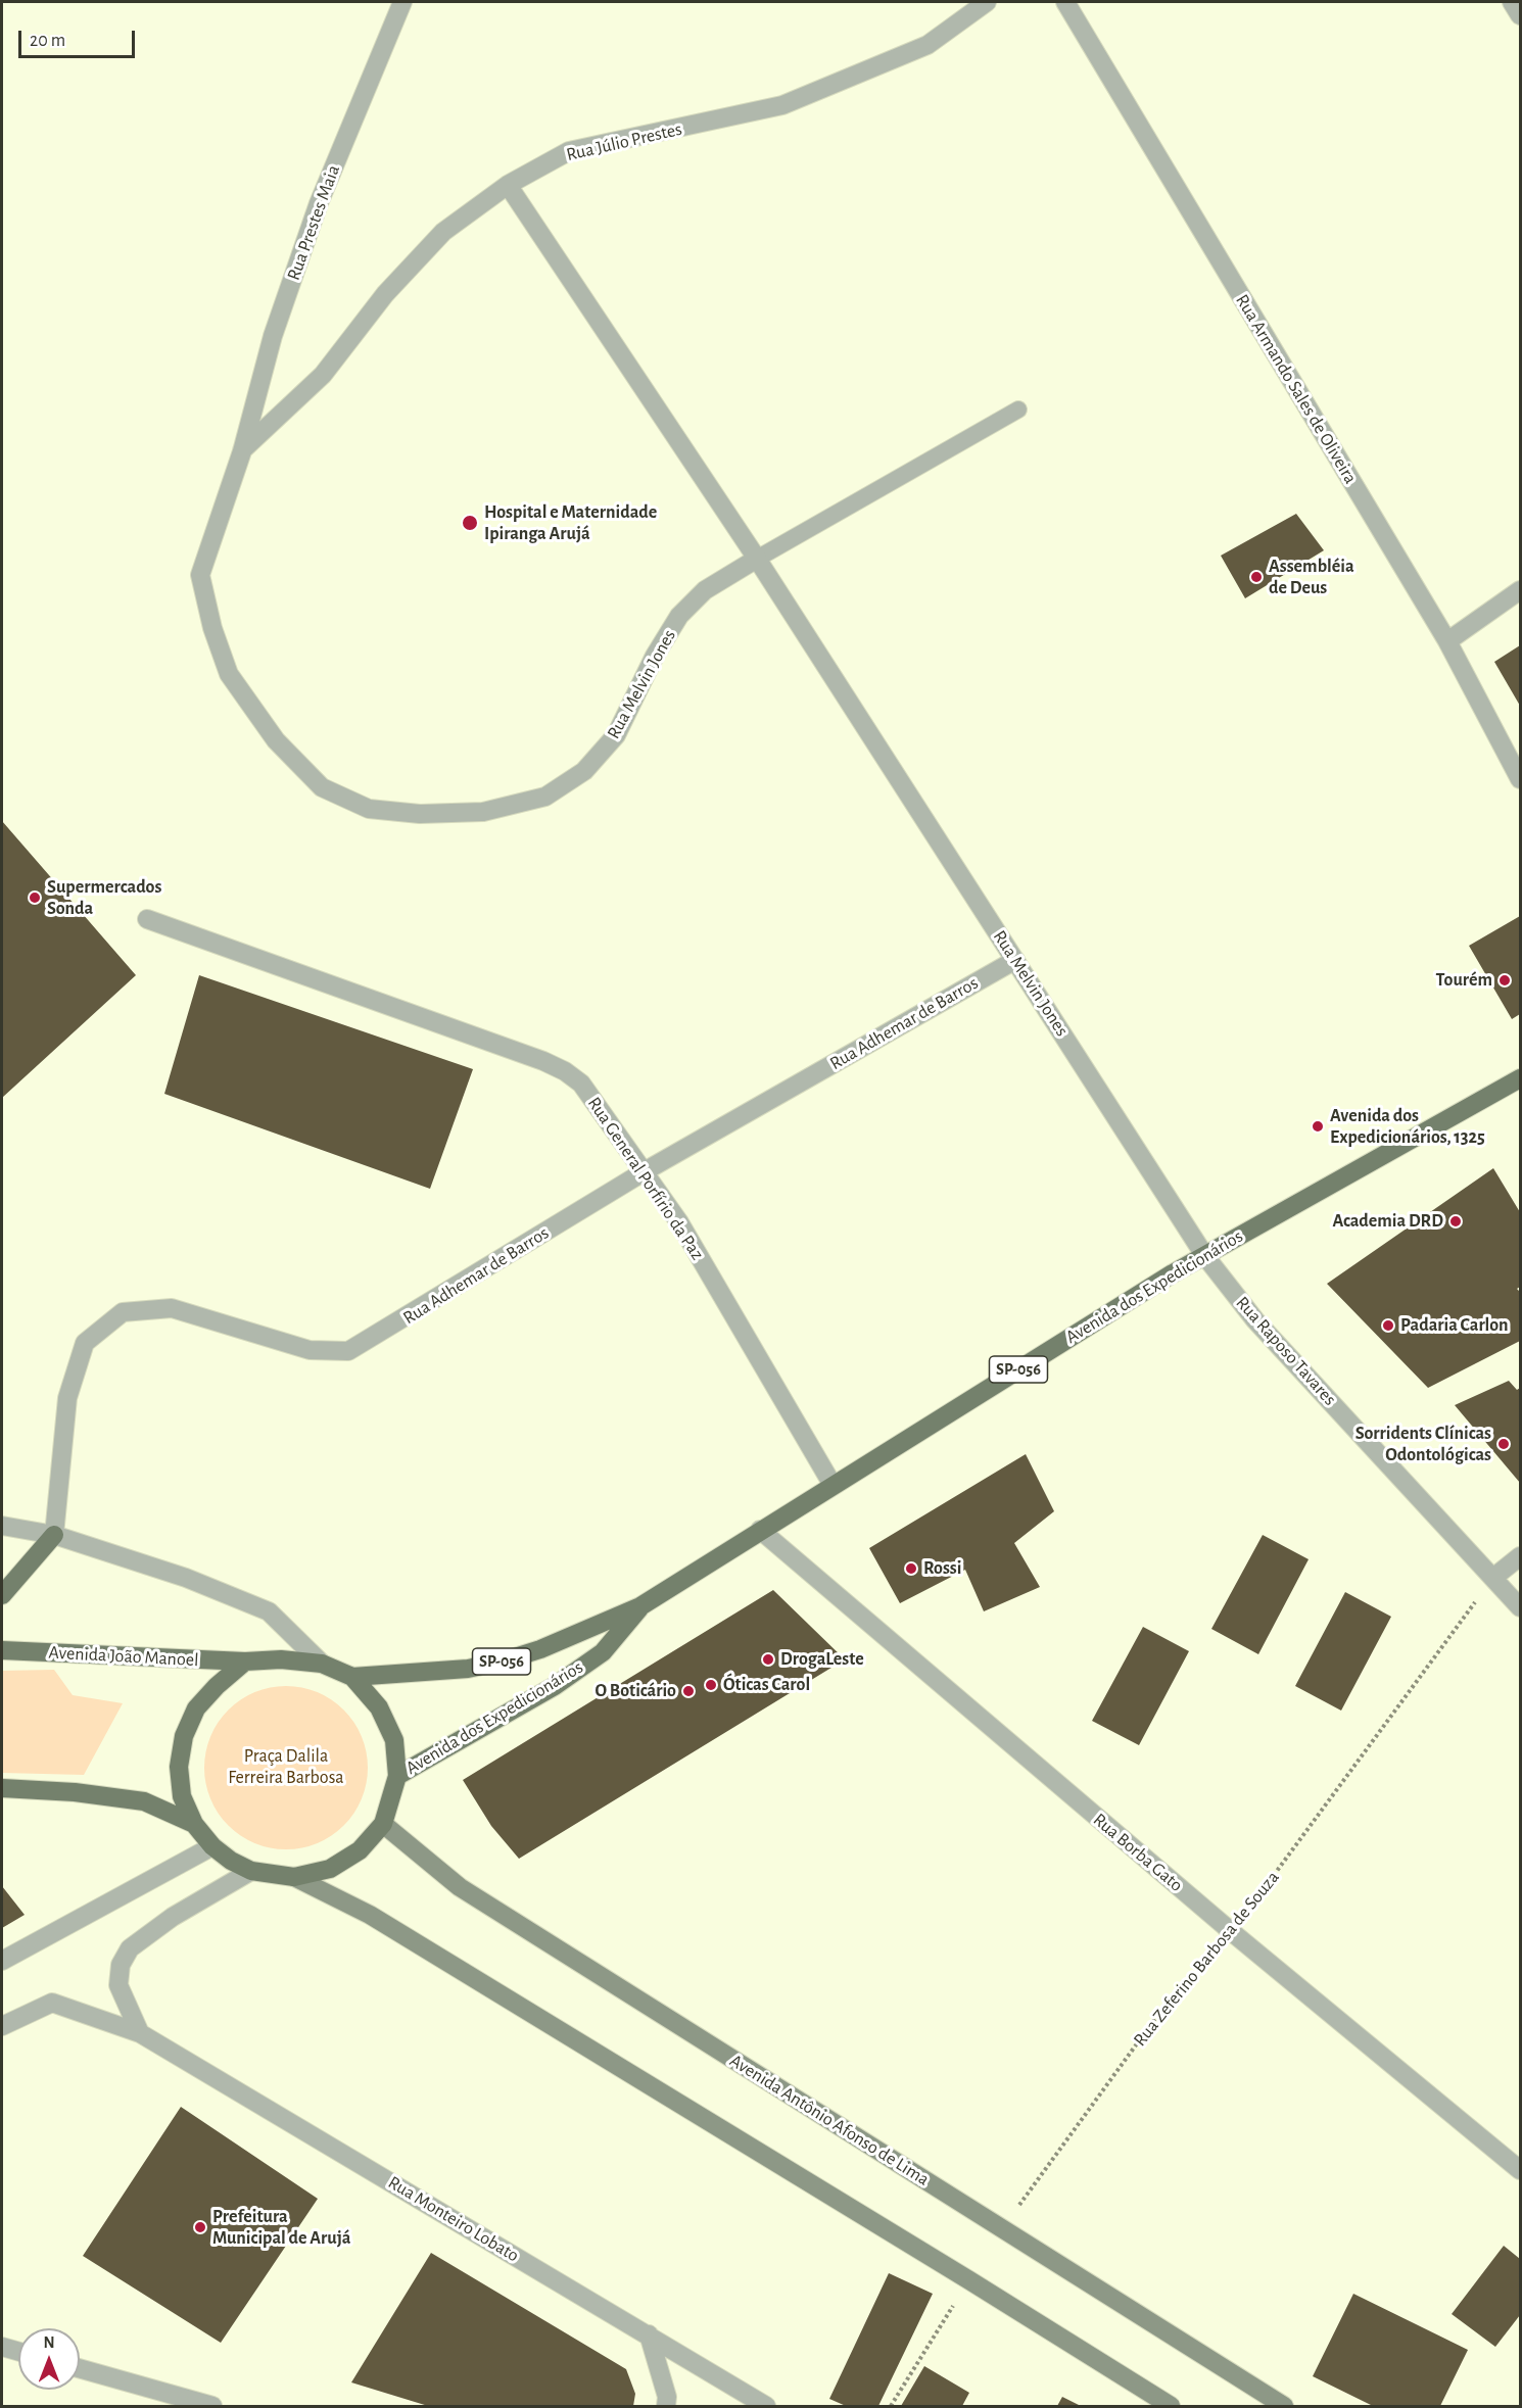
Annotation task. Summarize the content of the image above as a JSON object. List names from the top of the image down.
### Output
{
  "streets": {
    "main road": [
      "Avenida dos Expedicionários",
      "SP-056",
      "Avenida João Manoel",
      "Avenida Antônio Afonso de Lima"
    ],
    "street": [
      "Rua Júlio Prestes",
      "Rua Prestes Maia",
      "Rua Armando Sales de Oliveira",
      "Rua Melvin Jones",
      "Rua Adhemar de Barros",
      "Rua General Porfírio da Paz",
      "Rua Raposo Tavares",
      "Rua Borba Gato",
      "Rua Monteiro Lobato"
    ],
    "path": ["Rua Zeferino Barbosa de Souza"]
  },
  "crossings": [
    ["Rua Júlio Prestes", "Rua Prestes Maia"],
    ["Rua Júlio Prestes", "Rua Melvin Jones"],
    ["Rua Prestes Maia", "Rua Melvin Jones"],
    ["Rua Melvin Jones", "Rua Adhemar de Barros"],
    ["Rua Melvin Jones", "Avenida dos Expedicionários"],
    ["Rua Melvin Jones", "Rua Raposo Tavares"],
    ["Rua Adhemar de Barros", "Rua General Porfírio da Paz"],
    ["Rua General Porfírio da Paz", "Avenida dos Expedicionários"],
    ["Avenida dos Expedicionários", "Rua Raposo Tavares"],
    ["Avenida dos Expedicionários", "SP-056"],
    ["Avenida dos Expedicionários", "Avenida João Manoel"],
    ["Avenida dos Expedicionários", "Rua Borba Gato"],
    ["Avenida dos Expedicionários", "Avenida Antônio Afonso de Lima"],
    ["Rua Raposo Tavares", "Rua Zeferino Barbosa de Souza"],
    ["SP-056", "Avenida João Manoel"],
    ["SP-056", "Avenida Antônio Afonso de Lima"],
    ["Avenida João Manoel", "Avenida Antônio Afonso de Lima"],
    ["Rua Borba Gato", "Rua Zeferino Barbosa de Souza"],
    ["Rua Zeferino Barbosa de Souza", "Avenida Antônio Afonso de Lima"]
  ],
  "parks": ["Praça Dalila Ferreira Barbosa"],
  "places": [
    "Hospital e Maternidade Ipiranga Arujá",
    "Assembléia de Deus",
    "Supermercados Sonda",
    "Tourém",
    "Avenida dos Expedicionários, 1325",
    "Academia DRD",
    "Padaria Carlon",
    "Sorridents Clínicas Odontológicas",
    "Rossi",
    "DrogaLeste",
    "Óticas Carol",
    "O Boticário",
    "Prefeitura Municipal de Arujá"
  ],
  "scale_bar": "20 m",
  "north": "top"
}
